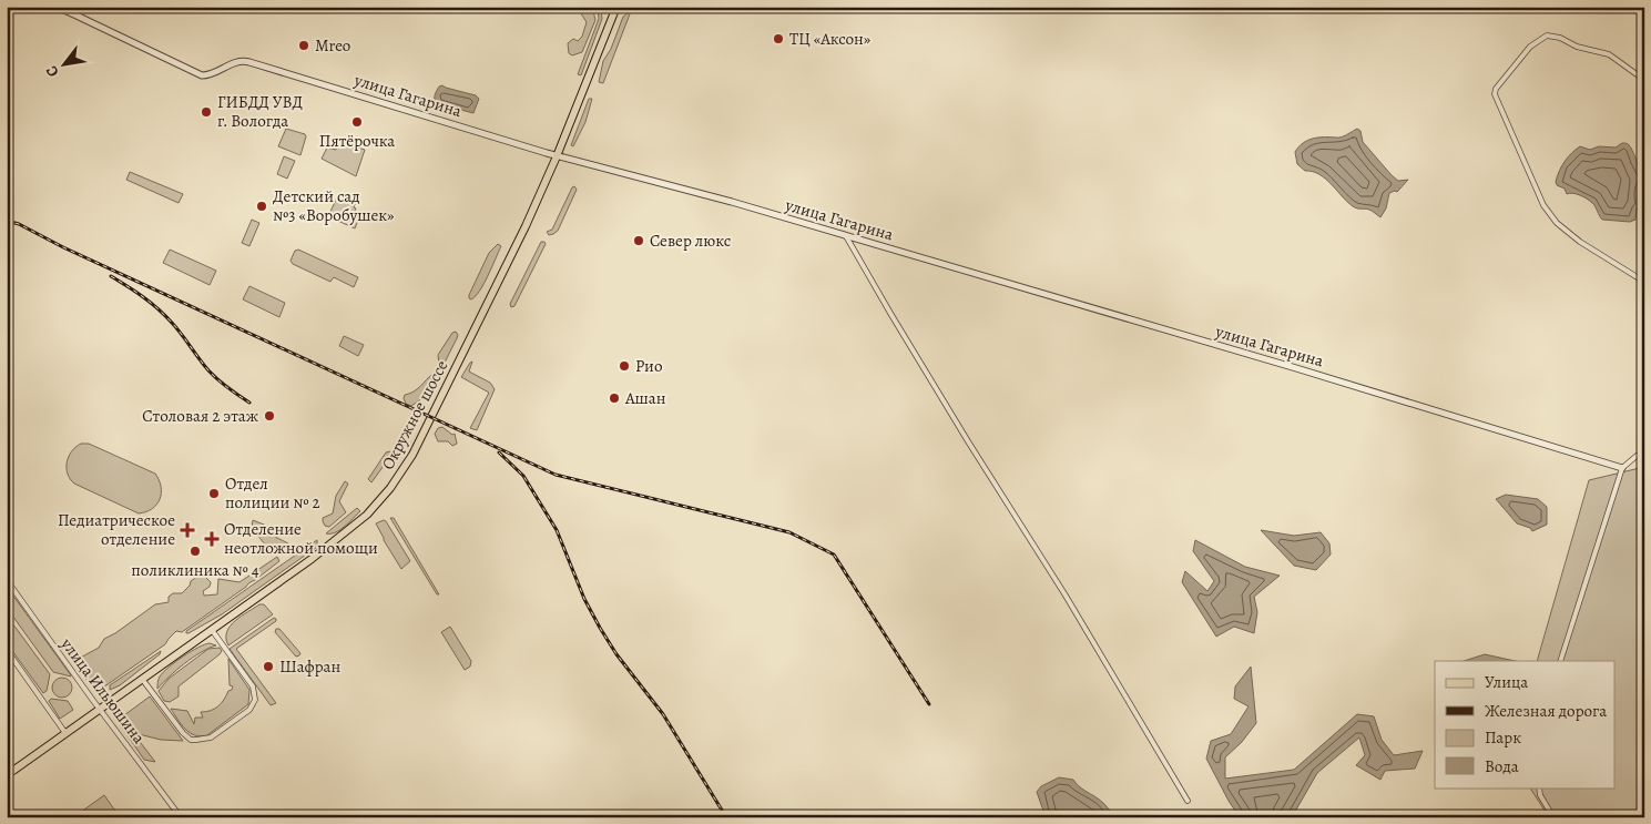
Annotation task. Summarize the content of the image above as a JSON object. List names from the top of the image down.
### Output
{
  "streets": {
    "main road": ["Окружное шоссе"],
    "street": ["улица Гагарина", "улица Ильюшина"]
  },
  "crossings": [
    ["улица Гагарина", "Окружное шоссе"],
    ["Окружное шоссе", "улица Ильюшина"]
  ],
  "places": {
    "other": [
      "ТЦ «Аксон»",
      "Mreo",
      "ГИБДД УВД г. Вологда",
      "Пятёрочка",
      "Детский сад №3 «Воробушек»",
      "Север люкс",
      "Рио",
      "Ашан",
      "Столовая 2 этаж",
      "Отдел полиции № 2",
      "поликлиника № 4",
      "Шафран"
    ],
    "health": ["Педиатрическое отделение", "Отделение неотложной помощи"]
  },
  "legend": [
    "Улица",
    "Железная дорога",
    "Парк",
    "Вода"
  ],
  "north": "bottom left"
}
